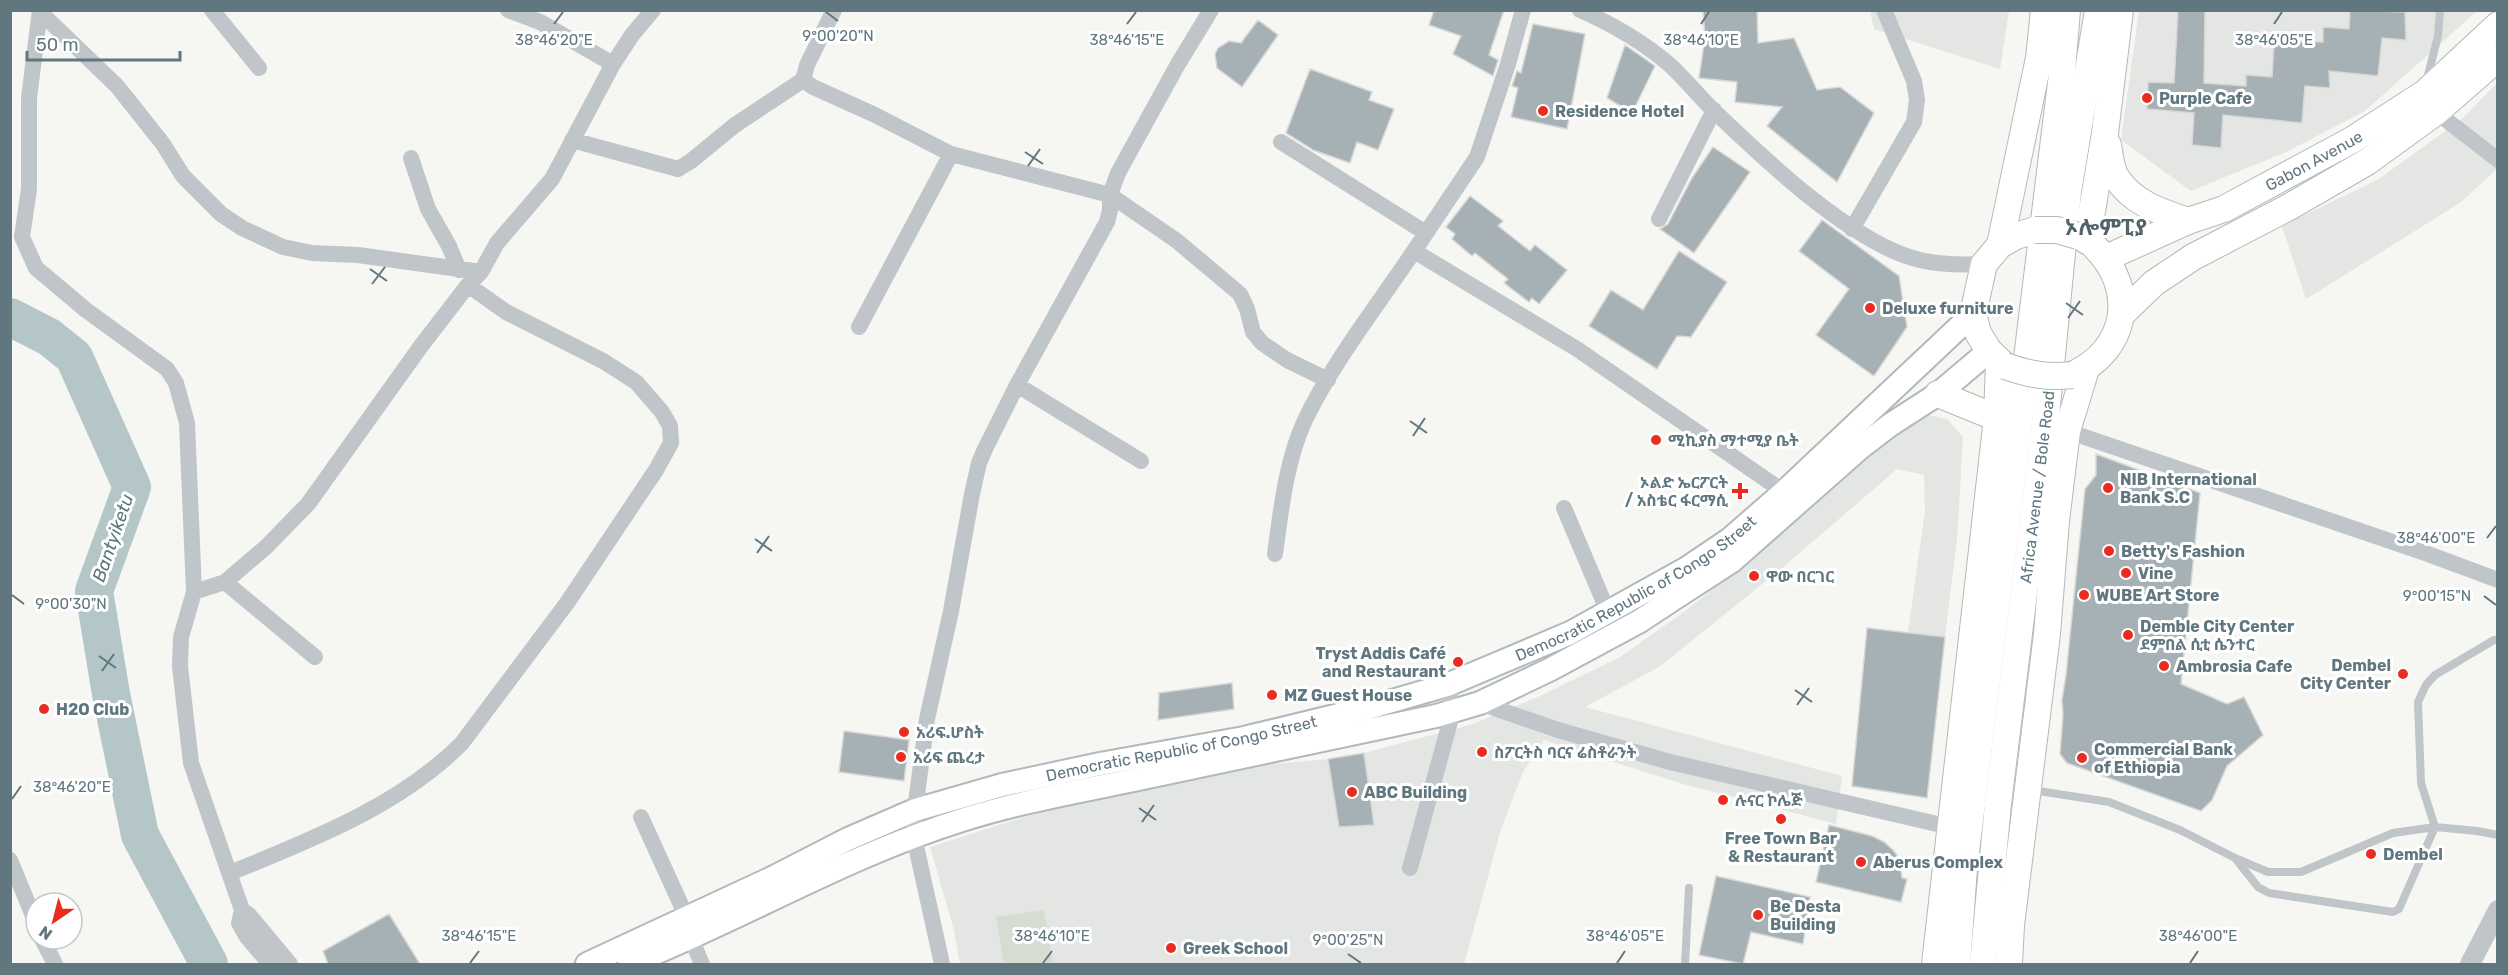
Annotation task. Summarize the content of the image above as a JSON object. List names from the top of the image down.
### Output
{
  "streets": {
    "main road": ["Gabon Avenue", "Africa Avenue / Bole Road", "Democratic Republic of Congo Street"]
  },
  "crossings": [
    ["Gabon Avenue", "Democratic Republic of Congo Street"]
  ],
  "districts": ["ኦሎምፒያ"],
  "water": ["Bantyiketu"],
  "places": {
    "other": [
      "Purple Cafe",
      "Residence Hotel",
      "Deluxe furniture",
      "ሚኪያስ ማተሚያ ቤት",
      "NIB International Bank S.C",
      "Betty's Fashion",
      "Vine",
      "ዋው በርገር",
      "WUBE Art Store",
      "Demble City Center ደምበል ሲቲ ሴንተር",
      "Tryst Addis Café and Restaurant",
      "Ambrosia Cafe",
      "Dembel City Center",
      "MZ Guest House",
      "H2O Club",
      "አሪፍ.ሆስት",
      "ስፖርትስ ባርና ሬስቶራንት",
      "አሪፍ ጨረታ",
      "Commercial Bank of Ethiopia",
      "ABC Building",
      "ሉናር ኮሌጅ",
      "Free Town Bar & Restaurant",
      "Dembel",
      "Aberus Complex",
      "Be Desta Building",
      "Greek School"
    ],
    "health": ["ኦልድ ኤርፖርት / አስቴር ፋርማሲ"]
  },
  "scale_bar": "50 m",
  "north": "bottom left",
  "coordinates": [
    "9°00'20\"N",
    "38°46'20\"E",
    "38°46'15\"E",
    "38°46'10\"E",
    "38°46'05\"E",
    "38°46'00\"E",
    "9°00'15\"N",
    "9°00'30\"N",
    "9°00'25\"N"
  ]
}
